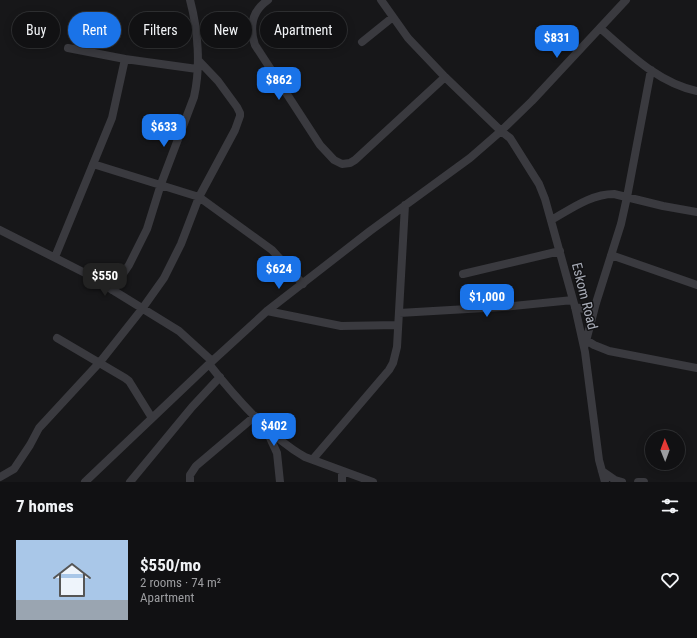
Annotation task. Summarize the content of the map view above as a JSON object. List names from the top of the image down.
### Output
{
  "streets": {
    "street": ["Eskom Road"]
  },
  "north": "top",
  "page": {
    "chip": [
      "Buy",
      "Rent",
      "Filters",
      "New",
      "Apartment"
    ],
    "price": [
      "$831",
      "$862",
      "$633",
      "$624",
      "$550",
      "$1,000",
      "$402"
    ],
    "heading": "7 homes",
    "list": [
      {
        "name": "$550/mo",
        "note": "2 rooms · 74 m² · Apartment"
      }
    ]
  }
}
